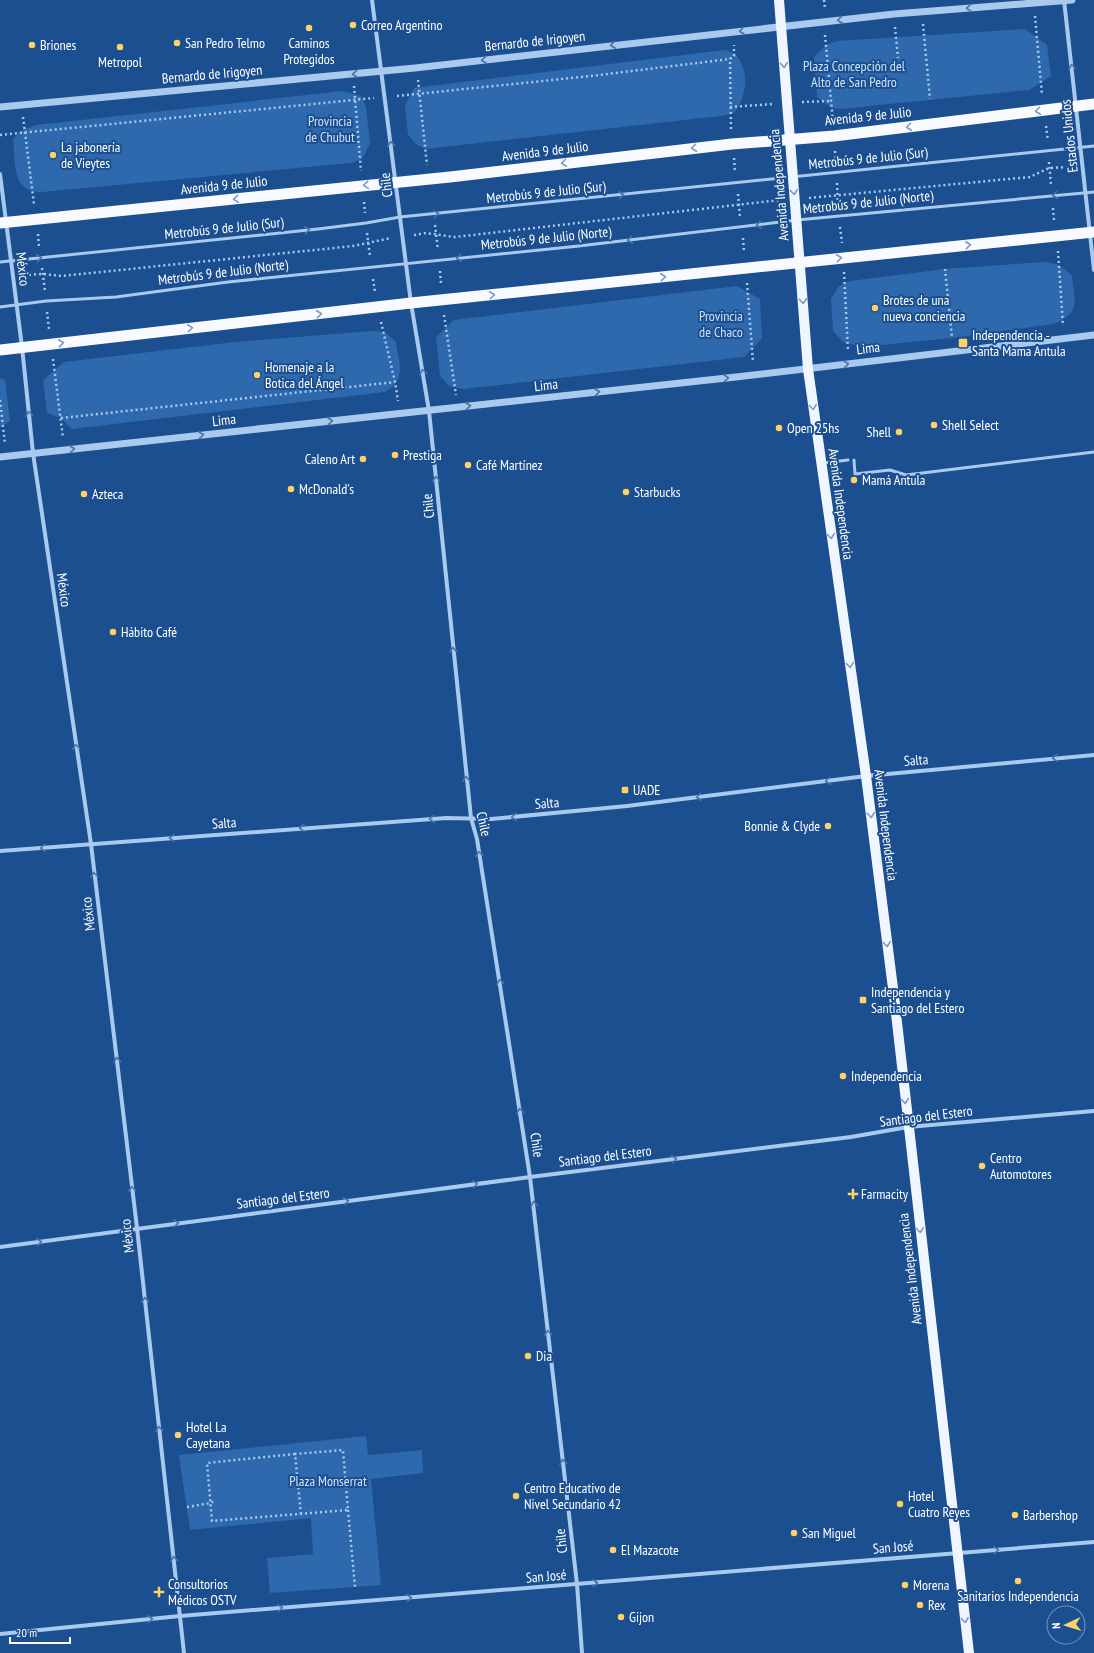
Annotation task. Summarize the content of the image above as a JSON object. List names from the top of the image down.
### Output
{
  "streets": {
    "highway": ["Avenida 9 de Julio"],
    "main road": ["Avenida Independencia"],
    "street": [
      "Bernardo de Irigoyen",
      "Estados Unidos",
      "Chile",
      "México",
      "Lima",
      "Salta",
      "Santiago del Estero",
      "San José"
    ],
    "lane": ["Metrobús 9 de Julio (Sur)", "Metrobús 9 de Julio (Norte)"]
  },
  "crossings": [
    ["Bernardo de Irigoyen", "Estados Unidos"],
    ["Bernardo de Irigoyen", "Chile"],
    ["Bernardo de Irigoyen", "Avenida Independencia"],
    ["Avenida 9 de Julio", "Estados Unidos"],
    ["Avenida 9 de Julio", "Chile"],
    ["Avenida 9 de Julio", "Avenida Independencia"],
    ["Avenida 9 de Julio", "México"],
    ["Estados Unidos", "Metrobús 9 de Julio (Sur)"],
    ["Estados Unidos", "Metrobús 9 de Julio (Norte)"],
    ["Metrobús 9 de Julio (Sur)", "Chile"],
    ["Metrobús 9 de Julio (Sur)", "Avenida Independencia"],
    ["Metrobús 9 de Julio (Sur)", "México"],
    ["Chile", "Metrobús 9 de Julio (Norte)"],
    ["Chile", "Lima"],
    ["Chile", "Salta"],
    ["Chile", "Santiago del Estero"],
    ["Chile", "San José"],
    ["Avenida Independencia", "Metrobús 9 de Julio (Norte)"],
    ["Avenida Independencia", "Lima"],
    ["Avenida Independencia", "Salta"],
    ["Avenida Independencia", "Santiago del Estero"],
    ["Avenida Independencia", "San José"],
    ["Metrobús 9 de Julio (Norte)", "México"],
    ["México", "Lima"],
    ["México", "Salta"],
    ["México", "Santiago del Estero"],
    ["México", "San José"]
  ],
  "one_way": [
    "Bernardo de Irigoyen",
    "Avenida 9 de Julio",
    "Estados Unidos",
    "Metrobús 9 de Julio (Sur)",
    "Chile",
    "Avenida Independencia",
    "Metrobús 9 de Julio (Norte)",
    "México",
    "Lima",
    "Salta",
    "Santiago del Estero",
    "San José"
  ],
  "parks": [
    "Plaza Concepción del Alto de San Pedro",
    "Provincia de Chubut",
    "Provincia de Chaco",
    "Plaza Monserrat"
  ],
  "places": {
    "other": [
      "Correo Argentino",
      "Caminos Protegidos",
      "San Pedro Telmo",
      "Briones",
      "Metropol",
      "La jabonería de Vieytes",
      "Brotes de una nueva conciencia",
      "Homenaje a la Botica del Ángel",
      "Shell Select",
      "Open 25hs",
      "Shell",
      "Prestiga",
      "Caleno Art",
      "Café Martínez",
      "Mamá Antula",
      "McDonald's",
      "Starbucks",
      "Azteca",
      "Hábito Café",
      "Bonnie & Clyde",
      "Independencia",
      "Centro Automotores",
      "Dia",
      "Hotel La Cayetana",
      "Centro Educativo de Nivel Secundario 42",
      "Hotel Cuatro Reyes",
      "Barbershop",
      "San Miguel",
      "El Mazacote",
      "Sanitarios Independencia",
      "Morena",
      "Rex",
      "Gijon"
    ],
    "transit": ["Independencia - Santa Mama Antula", "UADE", "Independencia y Santiago del Estero"],
    "health": ["Farmacity", "Consultorios Médicos OSTV"]
  },
  "scale_bar": "20 m",
  "north": "left"
}
